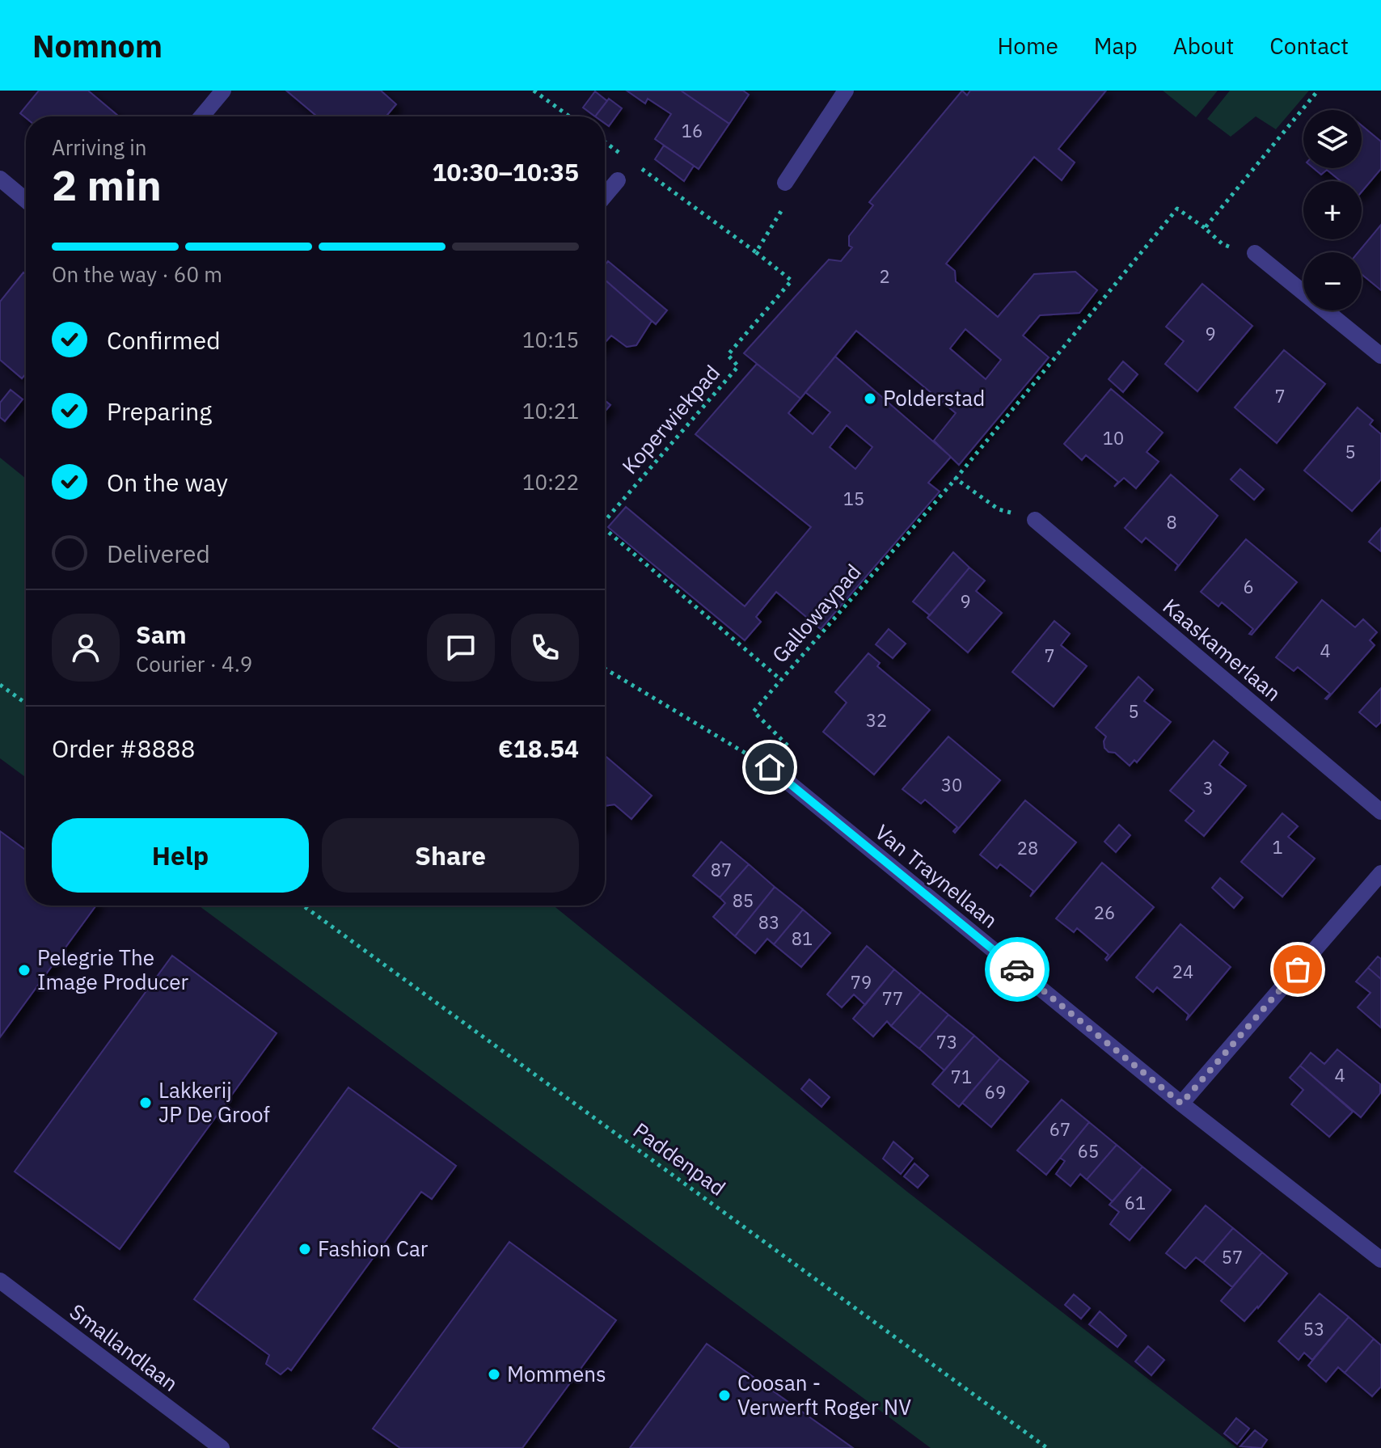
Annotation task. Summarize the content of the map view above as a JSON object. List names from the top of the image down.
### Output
{
  "streets": {
    "street": ["Kaaskamerlaan", "Van Traynellaan", "Smallandlaan"],
    "path": ["Koperwiekpad", "Gallowaypad", "Paddenpad"]
  },
  "crossings": [
    ["Gallowaypad", "Van Traynellaan"]
  ],
  "places": [
    "Polderstad",
    "Pelegrie The Image Producer",
    "Lakkerij JP De Groof",
    "Fashion Car",
    "Mommens",
    "Coosan - Verwerft Roger NV"
  ],
  "house_numbers": [
    "16",
    "2",
    "9",
    "7",
    "10",
    "5",
    "15",
    "8",
    "6",
    "9",
    "4",
    "7",
    "5",
    "32",
    "30",
    "3",
    "1",
    "28",
    "87",
    "85",
    "26",
    "83",
    "81",
    "24",
    "79",
    "77",
    "73",
    "4",
    "71",
    "69",
    "67",
    "65",
    "61",
    "57",
    "53"
  ],
  "page": {
    "header": "Nomnom",
    "nav": [
      "Home",
      "Map",
      "About",
      "Contact"
    ],
    "map_buttons": ["+", "−"],
    "heading": ["2 min", "Arriving in", "10:30–10:35"],
    "panel": [
      "Sam",
      "Courier · 4.9",
      "Order #8888",
      "€18.54"
    ],
    "bar": "On the way · 60 m",
    "list": [
      ["Confirmed", "10:15"],
      ["Preparing", "10:21"],
      ["On the way", "10:22"],
      "Delivered"
    ],
    "buttons": ["Help", "Share"]
  }
}
